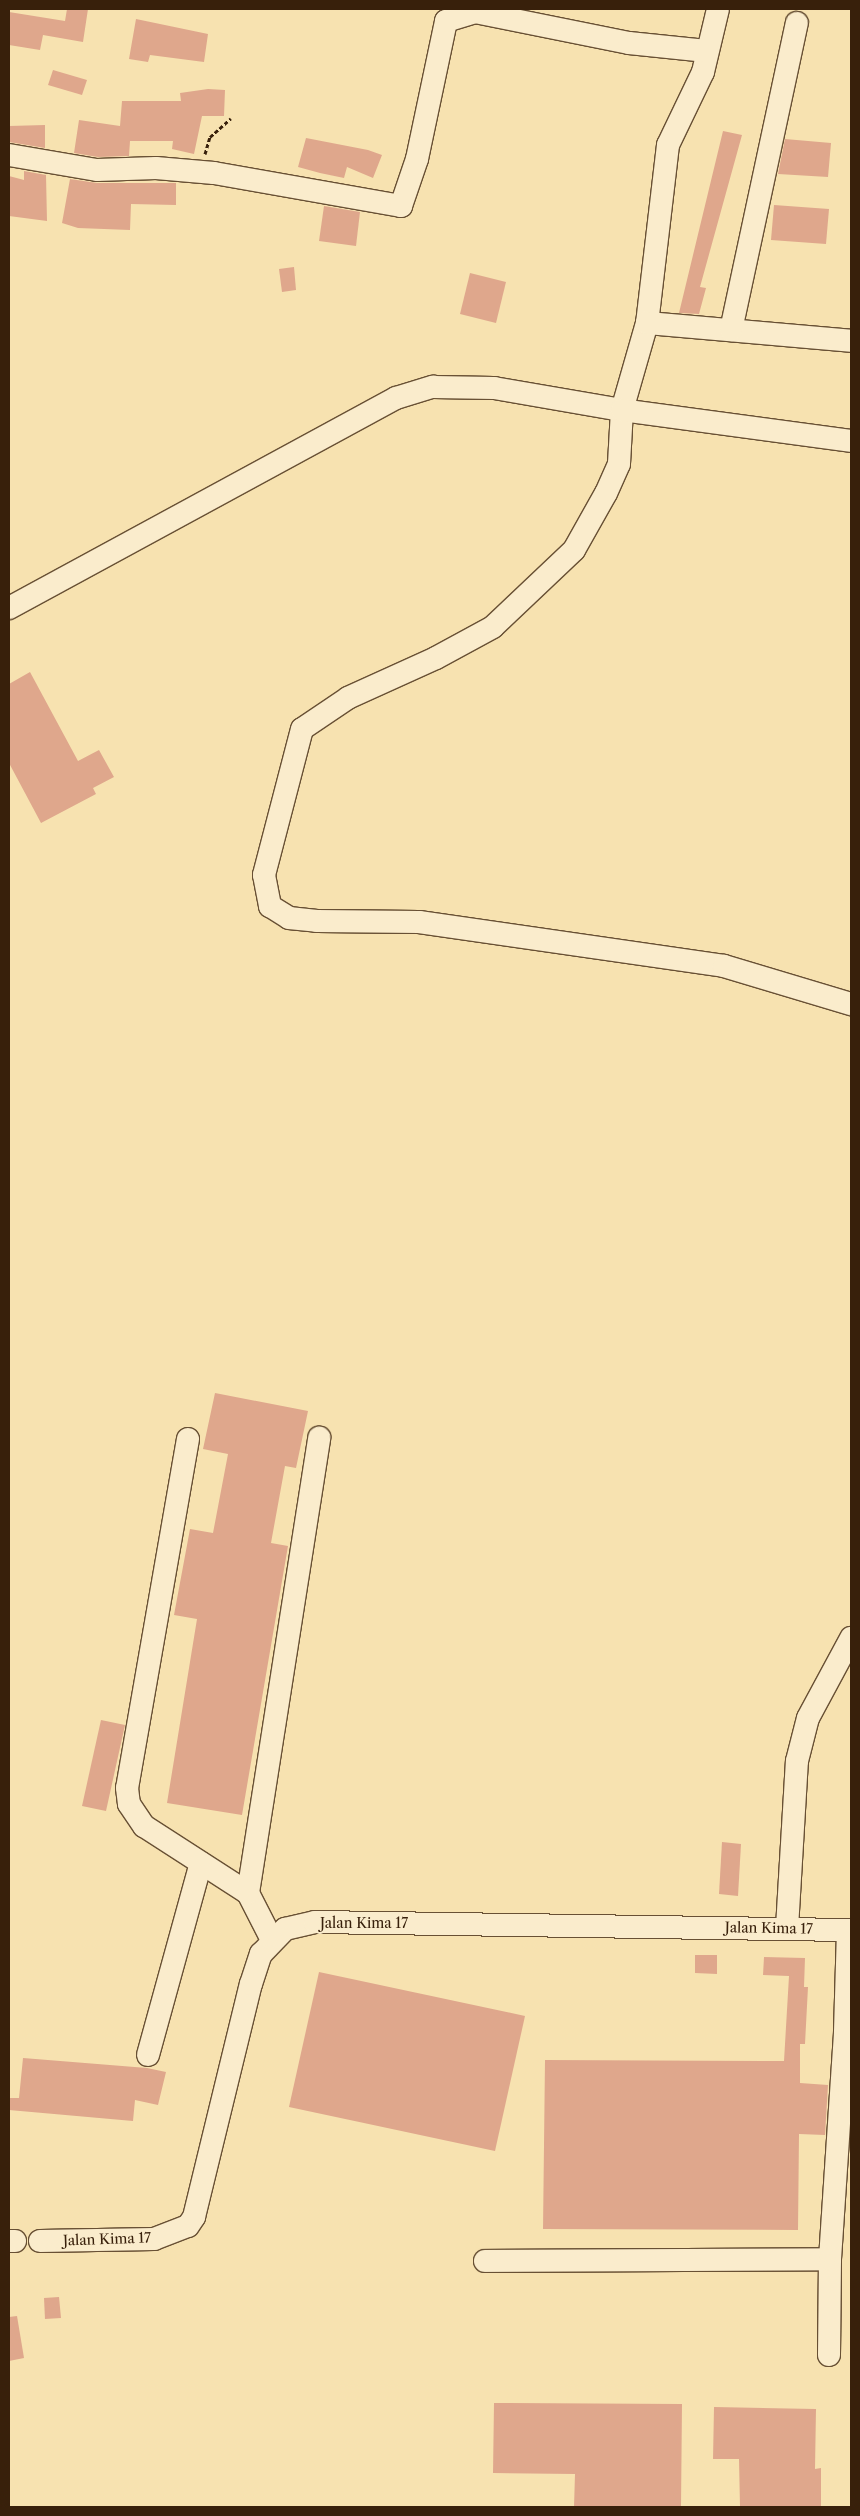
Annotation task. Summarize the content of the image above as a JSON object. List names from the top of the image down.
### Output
{
  "streets": {
    "street": ["Jalan Kima 17"]
  }
}
